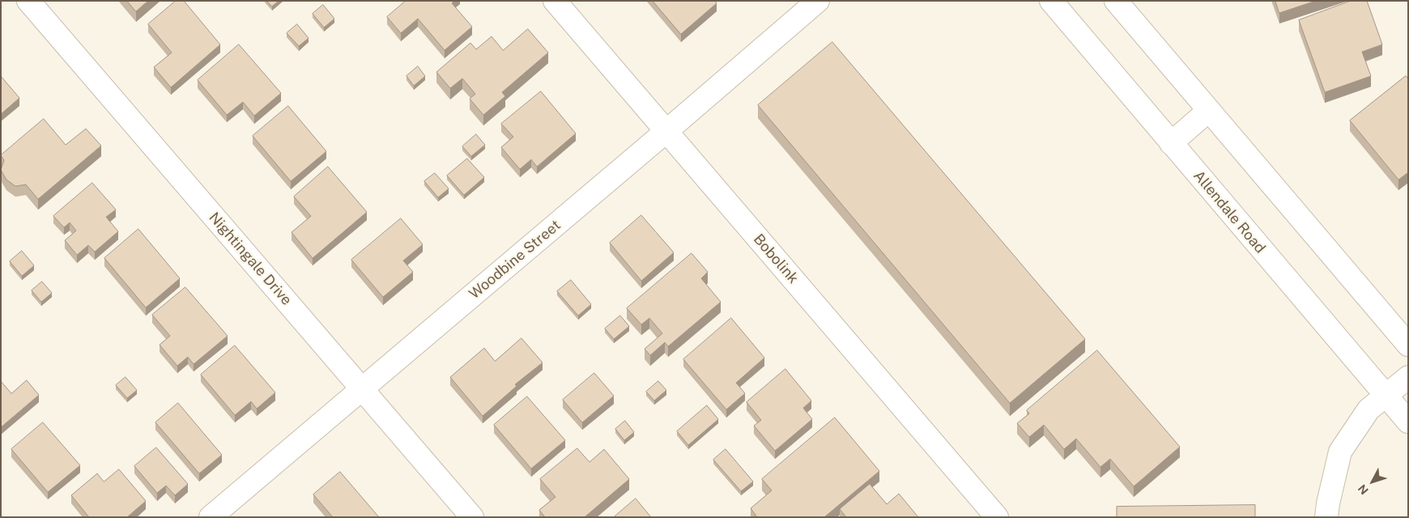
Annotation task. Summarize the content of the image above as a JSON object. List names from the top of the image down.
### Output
{
  "streets": {
    "street": [
      "Allendale Road",
      "Nightingale Drive",
      "Bobolink",
      "Woodbine Street"
    ]
  },
  "crossings": [
    ["Nightingale Drive", "Woodbine Street"],
    ["Bobolink", "Woodbine Street"]
  ],
  "north": "bottom left"
}
